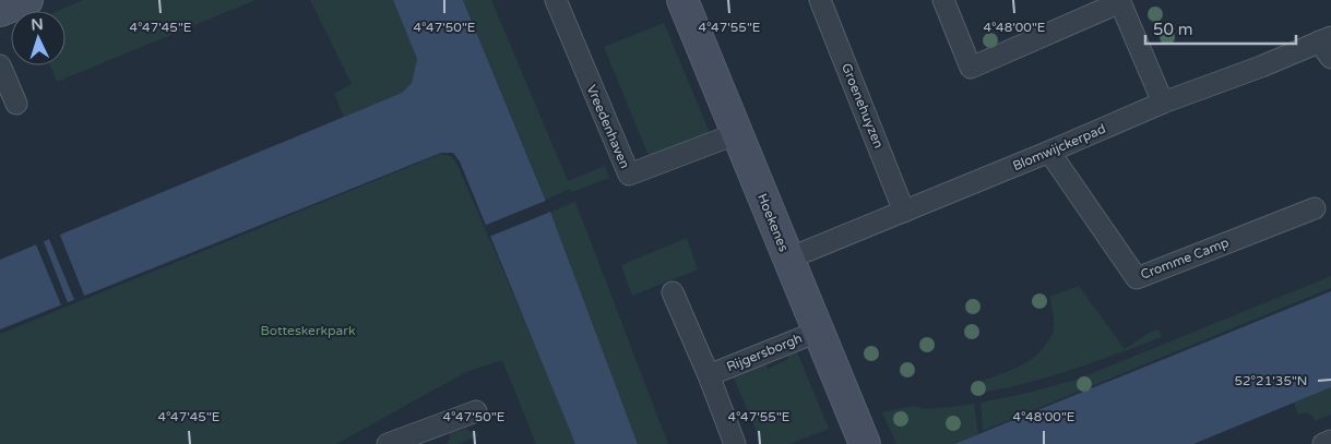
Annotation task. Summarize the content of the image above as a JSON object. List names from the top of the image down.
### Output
{
  "streets": {
    "street": [
      "Groenehuyzen",
      "Vreedenhaven",
      "Blomwijckerpad",
      "Hoekenes",
      "Cromme Camp",
      "Rijgersborgh"
    ]
  },
  "crossings": [
    ["Groenehuyzen", "Blomwijckerpad"],
    ["Vreedenhaven", "Hoekenes"],
    ["Blomwijckerpad", "Hoekenes"],
    ["Blomwijckerpad", "Cromme Camp"],
    ["Hoekenes", "Rijgersborgh"]
  ],
  "parks": ["Botteskerkpark"],
  "scale_bar": "50 m",
  "north": "top",
  "coordinates": [
    "4°47'45\"E",
    "4°47'50\"E",
    "4°47'55\"E",
    "4°48'00\"E",
    "52°21'35\"N"
  ]
}
